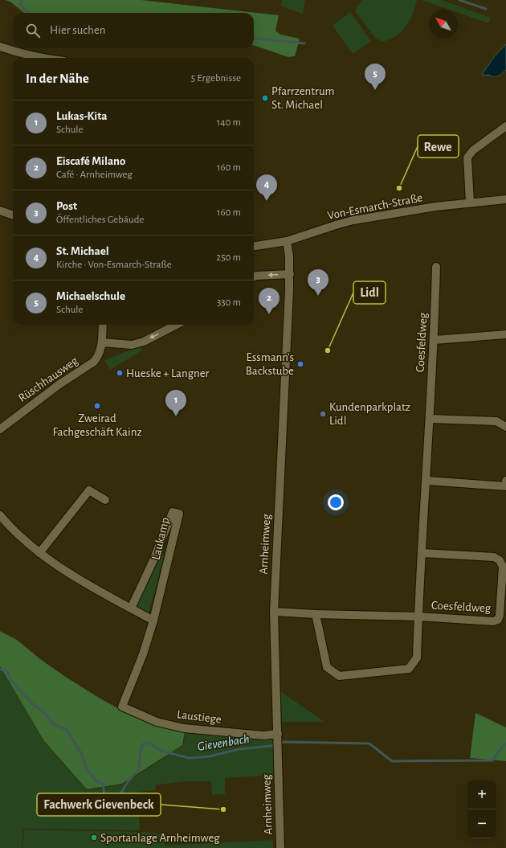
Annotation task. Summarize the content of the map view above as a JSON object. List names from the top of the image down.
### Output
{
  "streets": {
    "street": [
      "Von-Esmarch-Straße",
      "Coesfeldweg",
      "Rüschhausweg",
      "Laukamp",
      "Arnheimweg",
      "Laustiege"
    ]
  },
  "crossings": [
    ["Von-Esmarch-Straße", "Arnheimweg"],
    ["Coesfeldweg", "Arnheimweg"],
    ["Laukamp", "Laustiege"],
    ["Arnheimweg", "Laustiege"]
  ],
  "water": ["Gievenbach"],
  "places": [
    "Pfarrzentrum St. Michael",
    "Rewe",
    "Lidl",
    "Essmann's Backstube",
    "Hueske + Langner",
    "Zweirad Fachgeschäft Kainz",
    "Kundenparkplatz Lidl",
    "Fachwerk Gievenbeck",
    "Sportanlage Arnheimweg"
  ],
  "north": "top left",
  "page": {
    "search": "Hier suchen",
    "heading": ["In der Nähe", "5 Ergebnisse"],
    "pins": [
      "5",
      "4",
      "3",
      "2",
      "1"
    ],
    "list": [
      {
        "mark": "1",
        "name": "Lukas-Kita",
        "note": "Schule",
        "value": "140 m"
      },
      {
        "mark": "2",
        "name": "Eiscafé Milano",
        "note": "Café · Arnheimweg",
        "value": "160 m"
      },
      {
        "mark": "3",
        "name": "Post",
        "note": "Öffentliches Gebäude",
        "value": "160 m"
      },
      {
        "mark": "4",
        "name": "St. Michael",
        "note": "Kirche · Von-Esmarch-Straße",
        "value": "250 m"
      },
      {
        "mark": "5",
        "name": "Michaelschule",
        "note": "Schule",
        "value": "330 m"
      }
    ],
    "map_buttons": ["+", "−"]
  }
}
